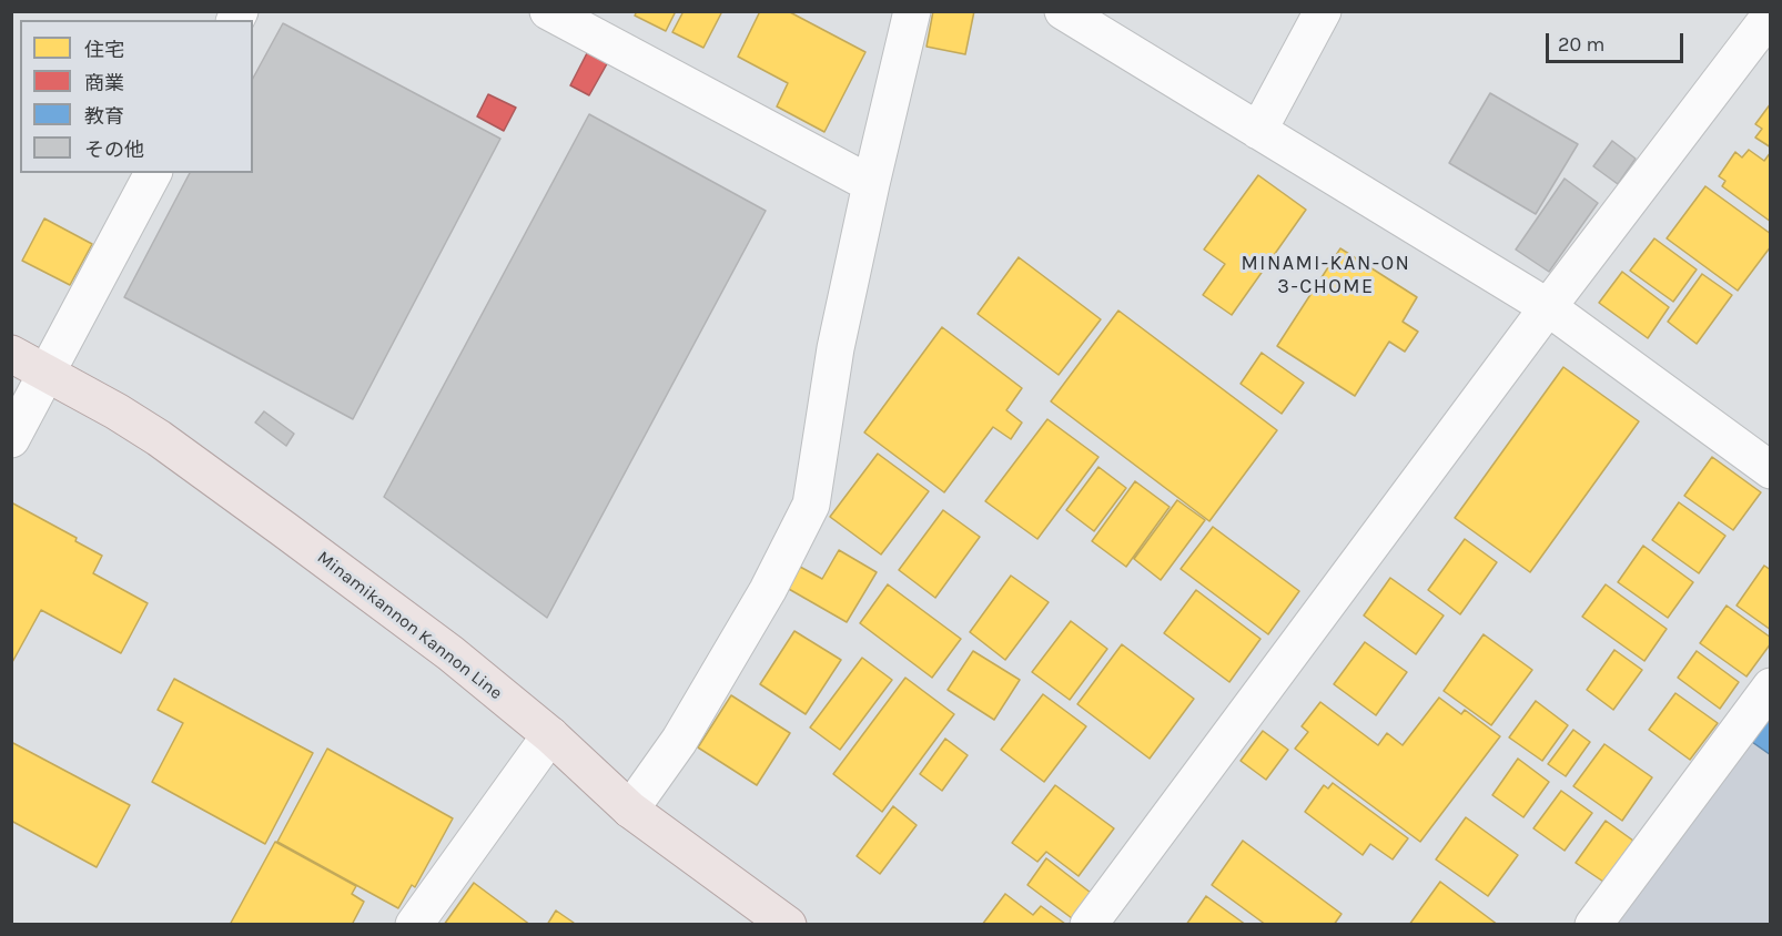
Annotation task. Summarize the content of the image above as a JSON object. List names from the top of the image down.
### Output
{
  "streets": {
    "main road": ["Minamikannon Kannon Line"]
  },
  "districts": ["MINAMI-KAN-ON 3-CHOME"],
  "legend": [
    "住宅",
    "商業",
    "教育",
    "その他"
  ],
  "scale_bar": "20 m"
}
